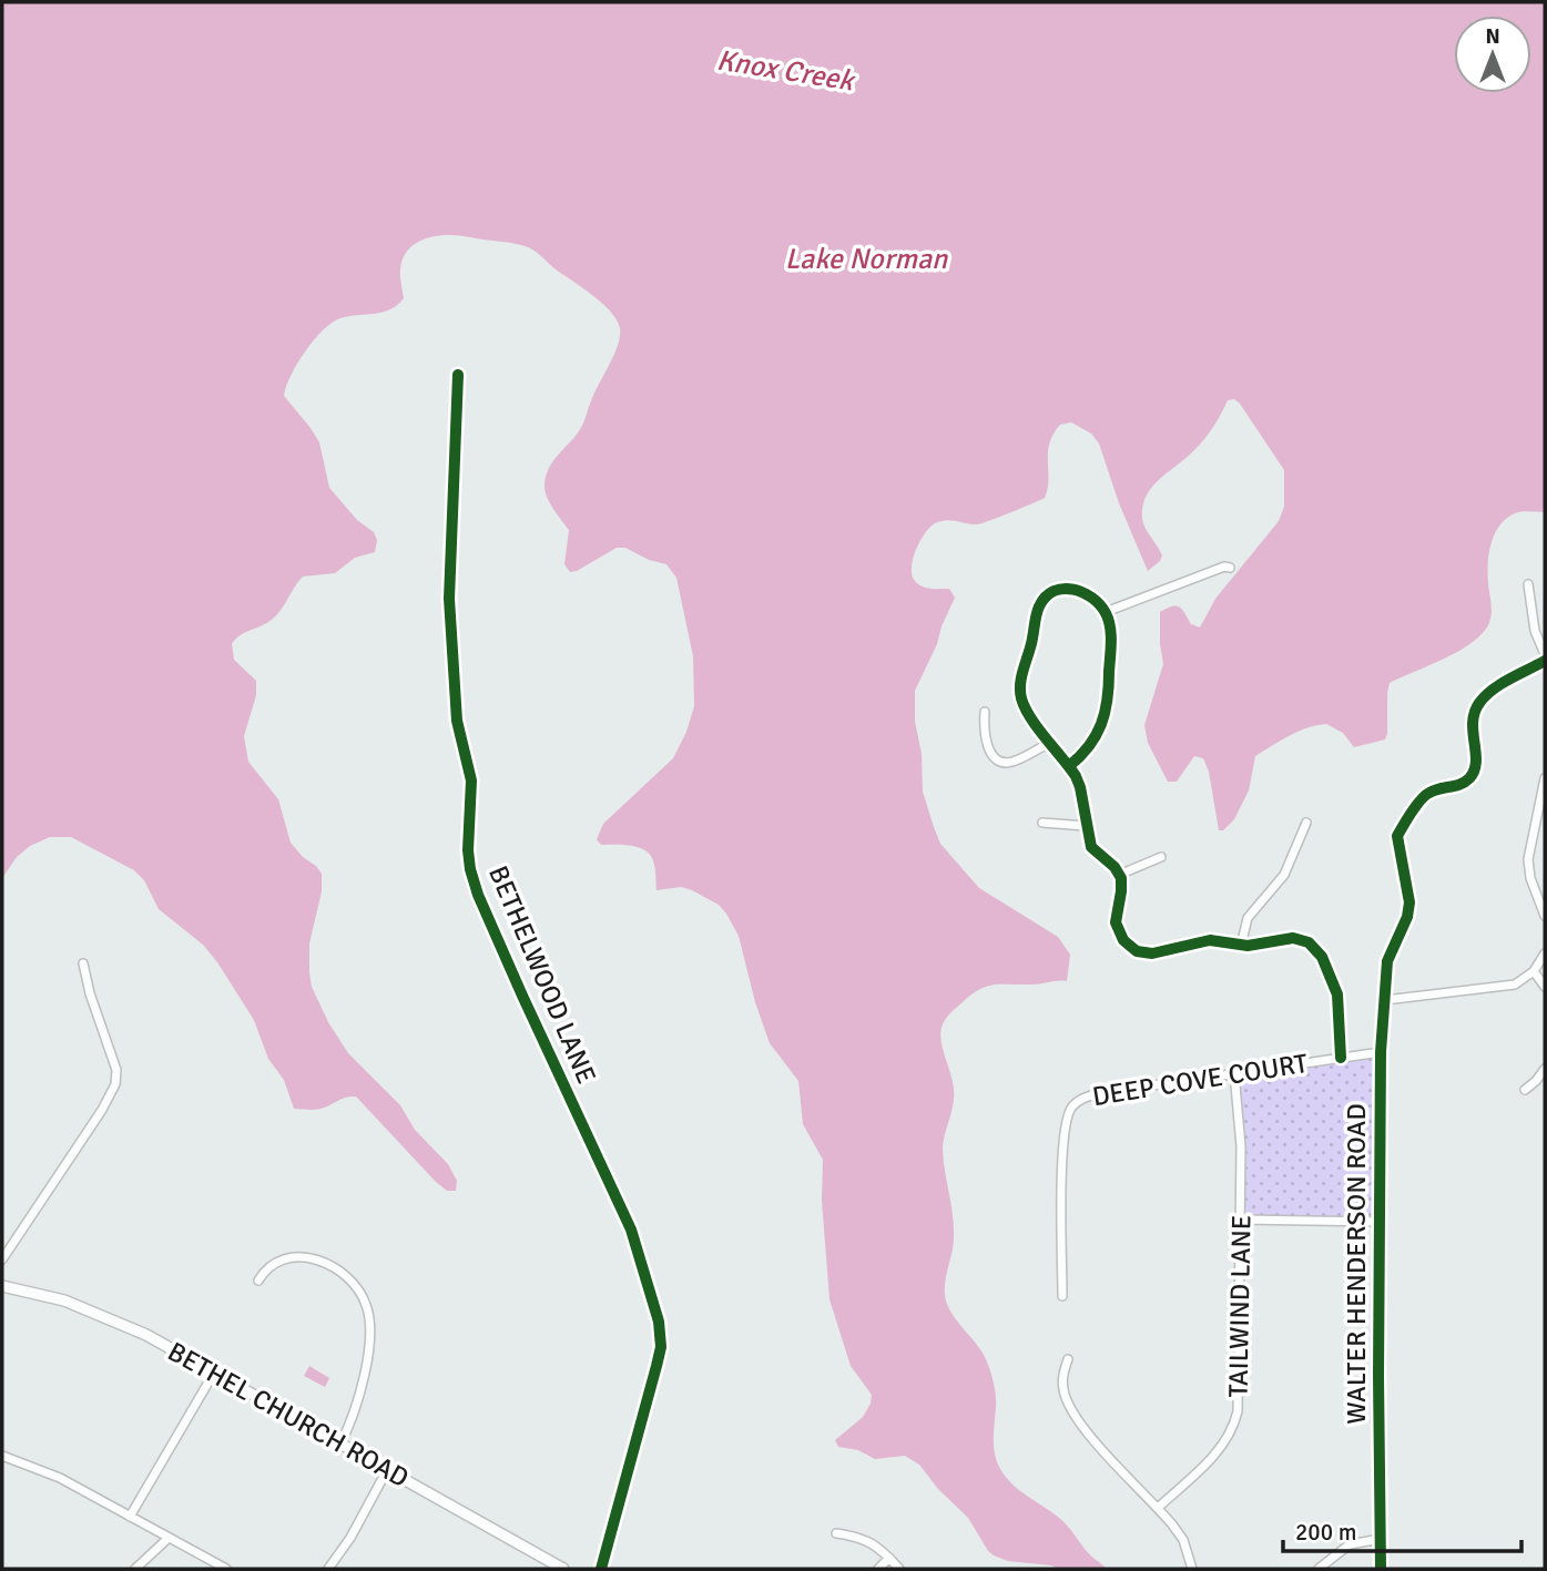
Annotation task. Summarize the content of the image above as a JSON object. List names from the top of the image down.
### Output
{
  "streets": {
    "street": [
      "BETHELWOOD LANE",
      "DEEP COVE COURT",
      "WALTER HENDERSON ROAD",
      "TAILWIND LANE",
      "BETHEL CHURCH ROAD"
    ]
  },
  "crossings": [
    ["DEEP COVE COURT", "WALTER HENDERSON ROAD"],
    ["DEEP COVE COURT", "TAILWIND LANE"]
  ],
  "water": ["Knox Creek", "Lake Norman"],
  "scale_bar": "200 m",
  "north": "top"
}
